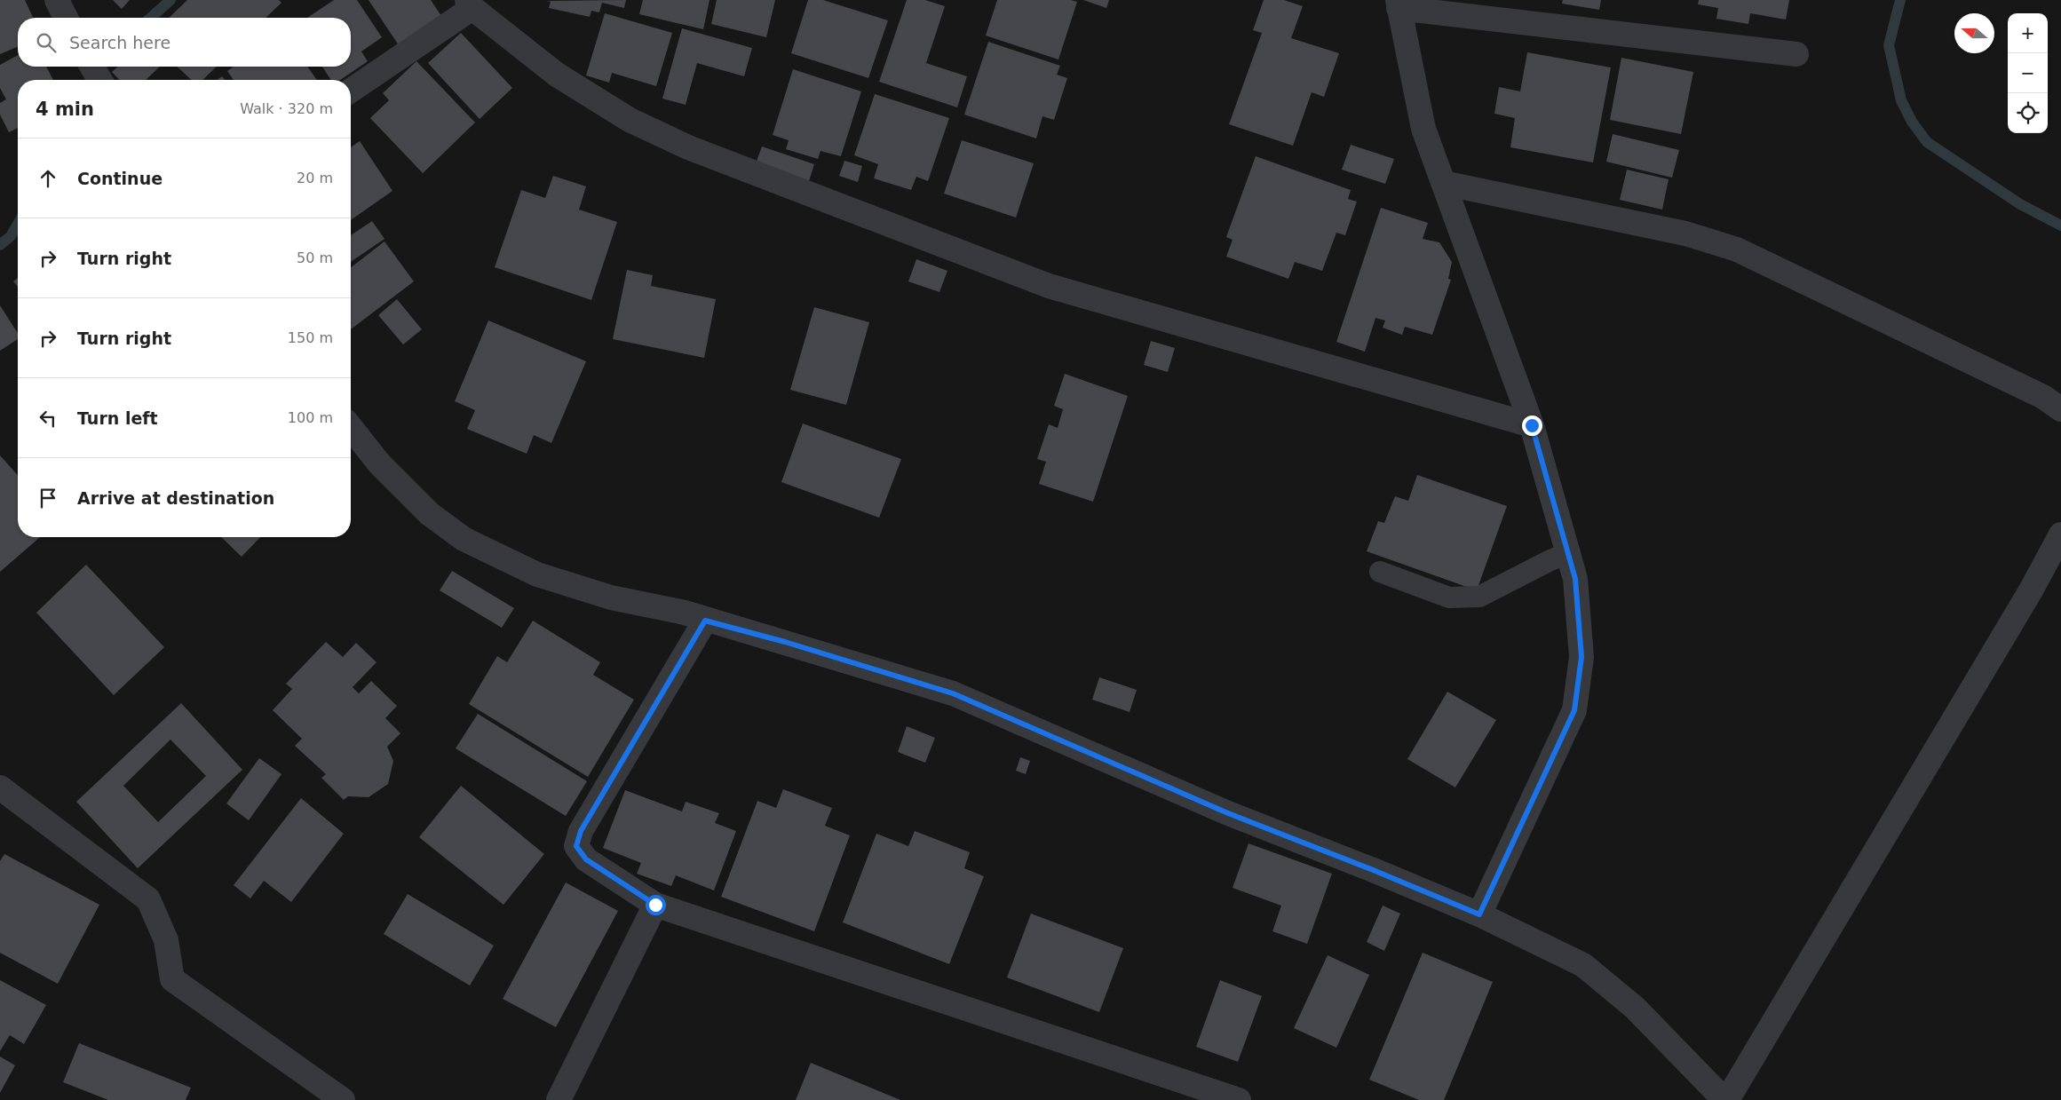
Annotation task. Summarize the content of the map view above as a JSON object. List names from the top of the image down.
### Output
{
  "north": "left",
  "page": {
    "map_buttons": ["+", "−"],
    "search": "Search here",
    "heading": ["4 min", "Walk · 320 m"],
    "list": [
      ["Continue", "20 m"],
      ["Turn right", "50 m"],
      ["Turn right", "150 m"],
      ["Turn left", "100 m"],
      "Arrive at destination"
    ]
  }
}
